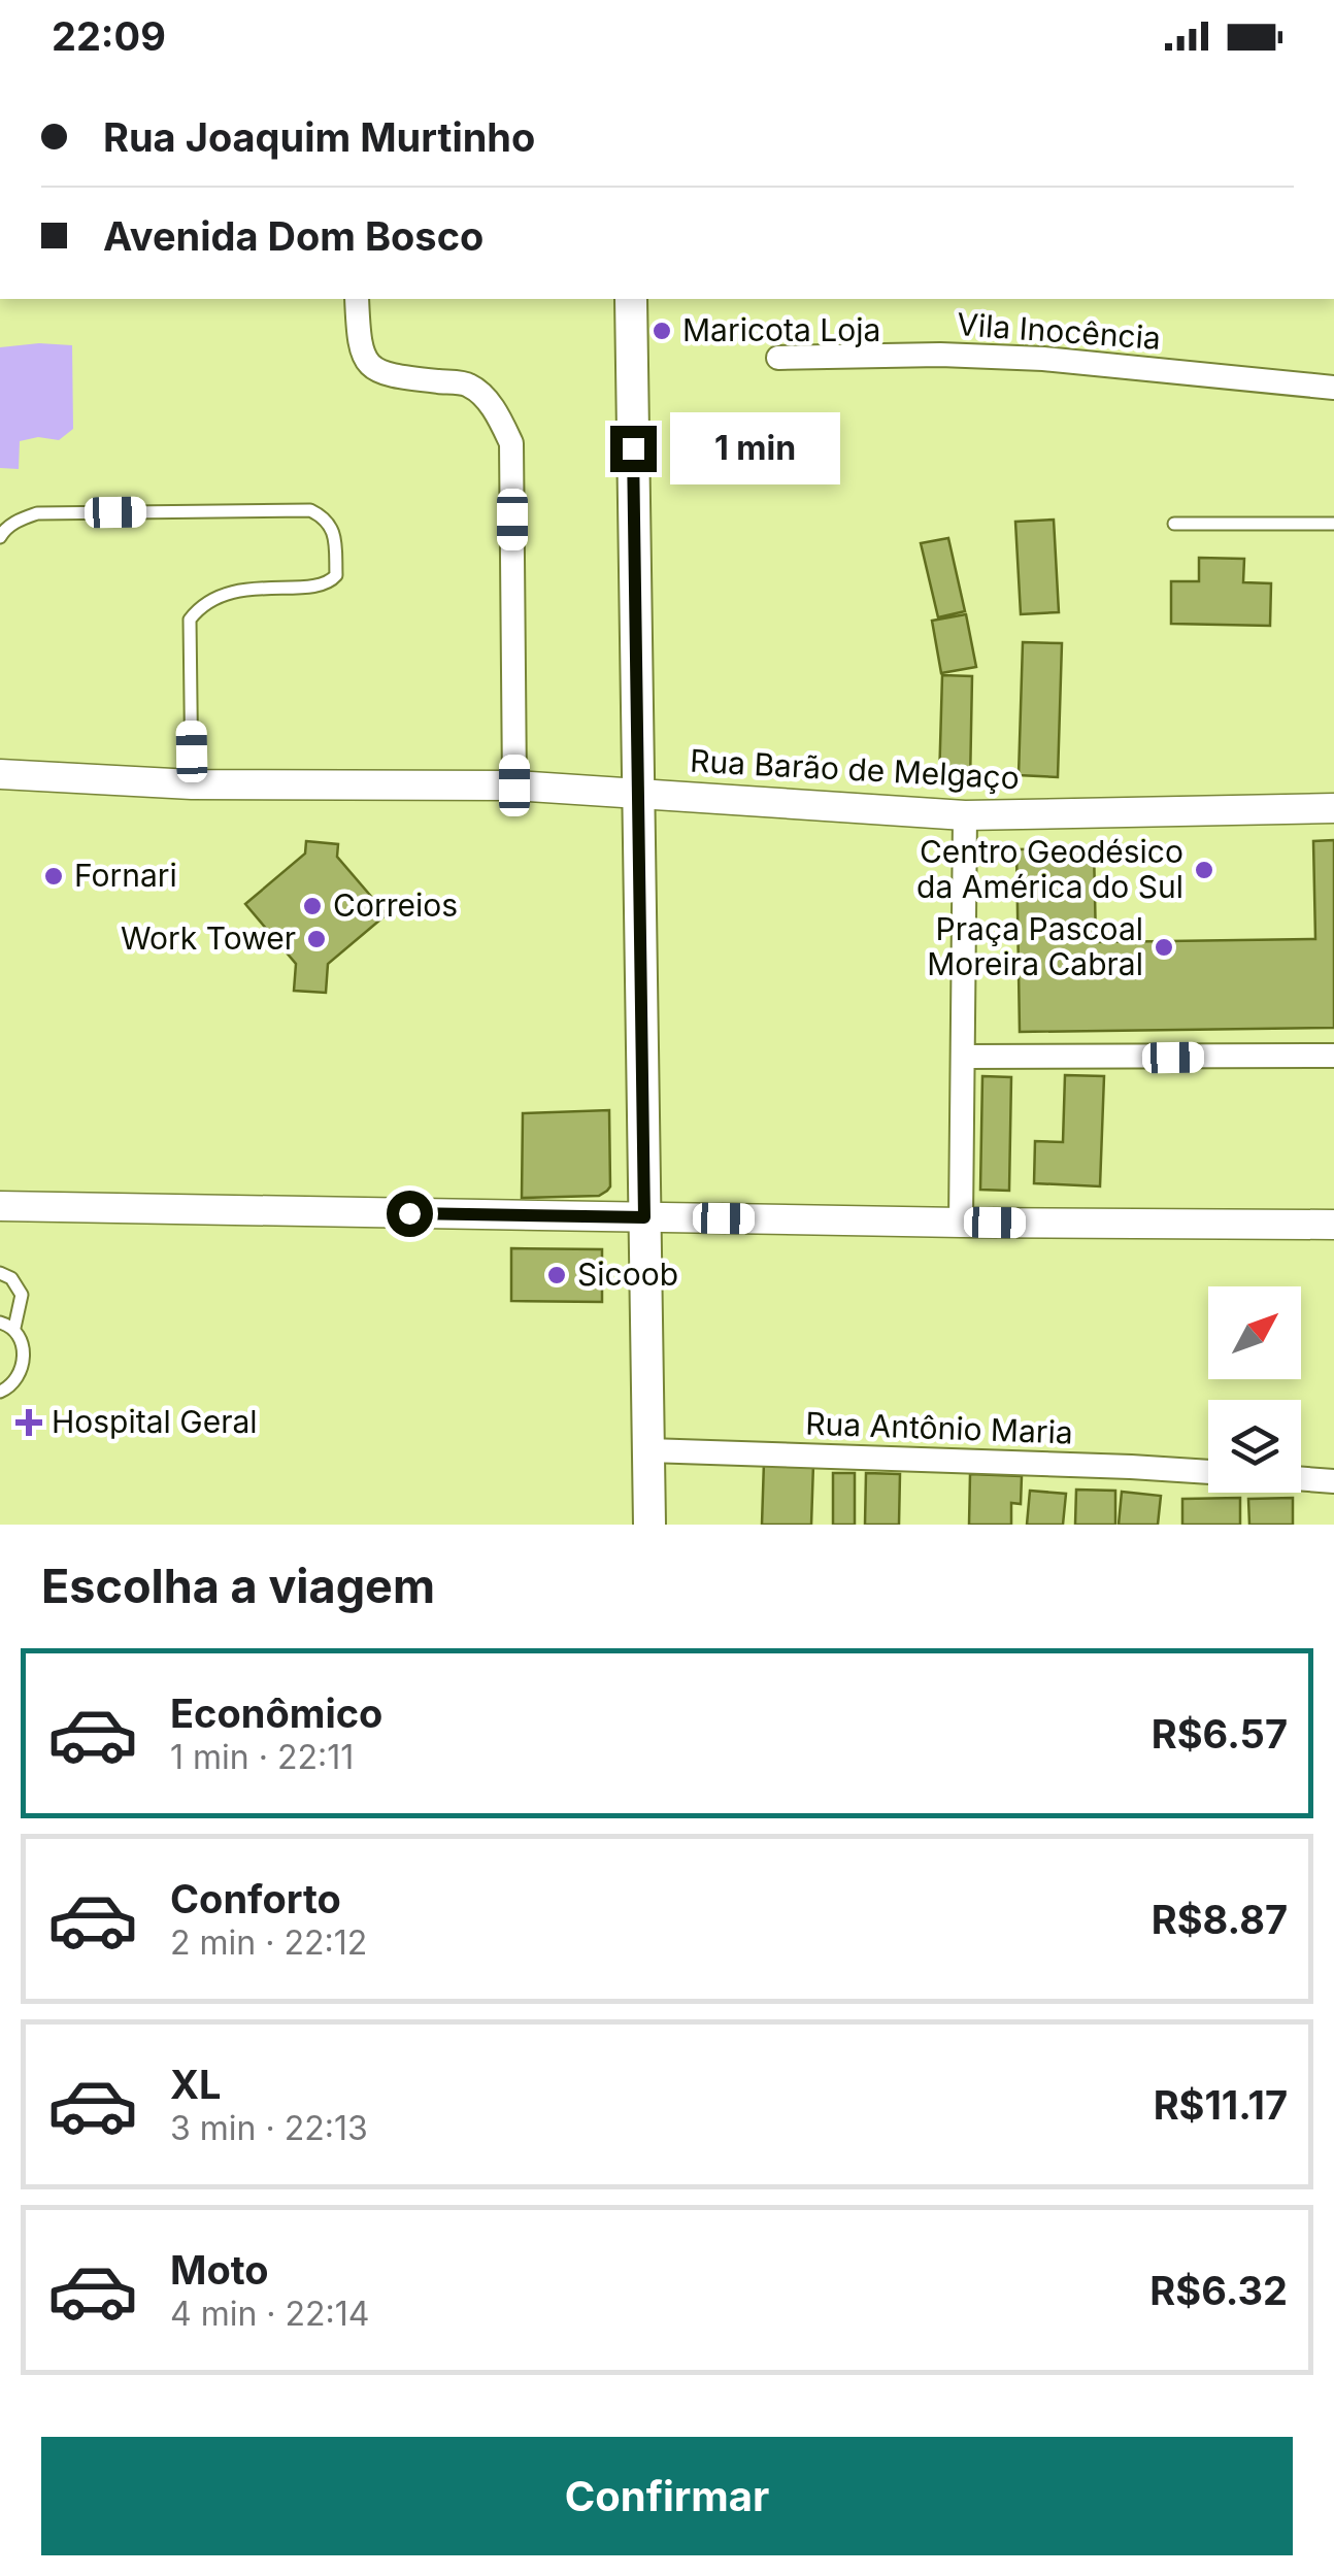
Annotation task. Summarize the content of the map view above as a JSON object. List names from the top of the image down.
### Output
{
  "streets": {
    "street": ["Vila Inocência", "Rua Barão de Melgaço", "Rua Antônio Maria"]
  },
  "places": {
    "other": [
      "Maricota Loja",
      "Centro Geodésico da América do Sul",
      "Fornari",
      "Correios",
      "Work Tower",
      "Praça Pascoal Moreira Cabral",
      "Sicoob"
    ],
    "health": ["Hospital Geral"]
  },
  "north": "top right",
  "page": {
    "status": "22:09",
    "banner": ["Rua Joaquim Murtinho", "Avenida Dom Bosco"],
    "bubble": "1 min",
    "heading": "Escolha a viagem",
    "list": [
      {
        "name": "Econômico",
        "note": "1 min · 22:11",
        "value": "R$6.57"
      },
      {
        "name": "Conforto",
        "note": "2 min · 22:12",
        "value": "R$8.87"
      },
      {
        "name": "XL",
        "note": "3 min · 22:13",
        "value": "R$11.17"
      },
      {
        "name": "Moto",
        "note": "4 min · 22:14",
        "value": "R$6.32"
      }
    ],
    "buttons": "Confirmar"
  }
}
